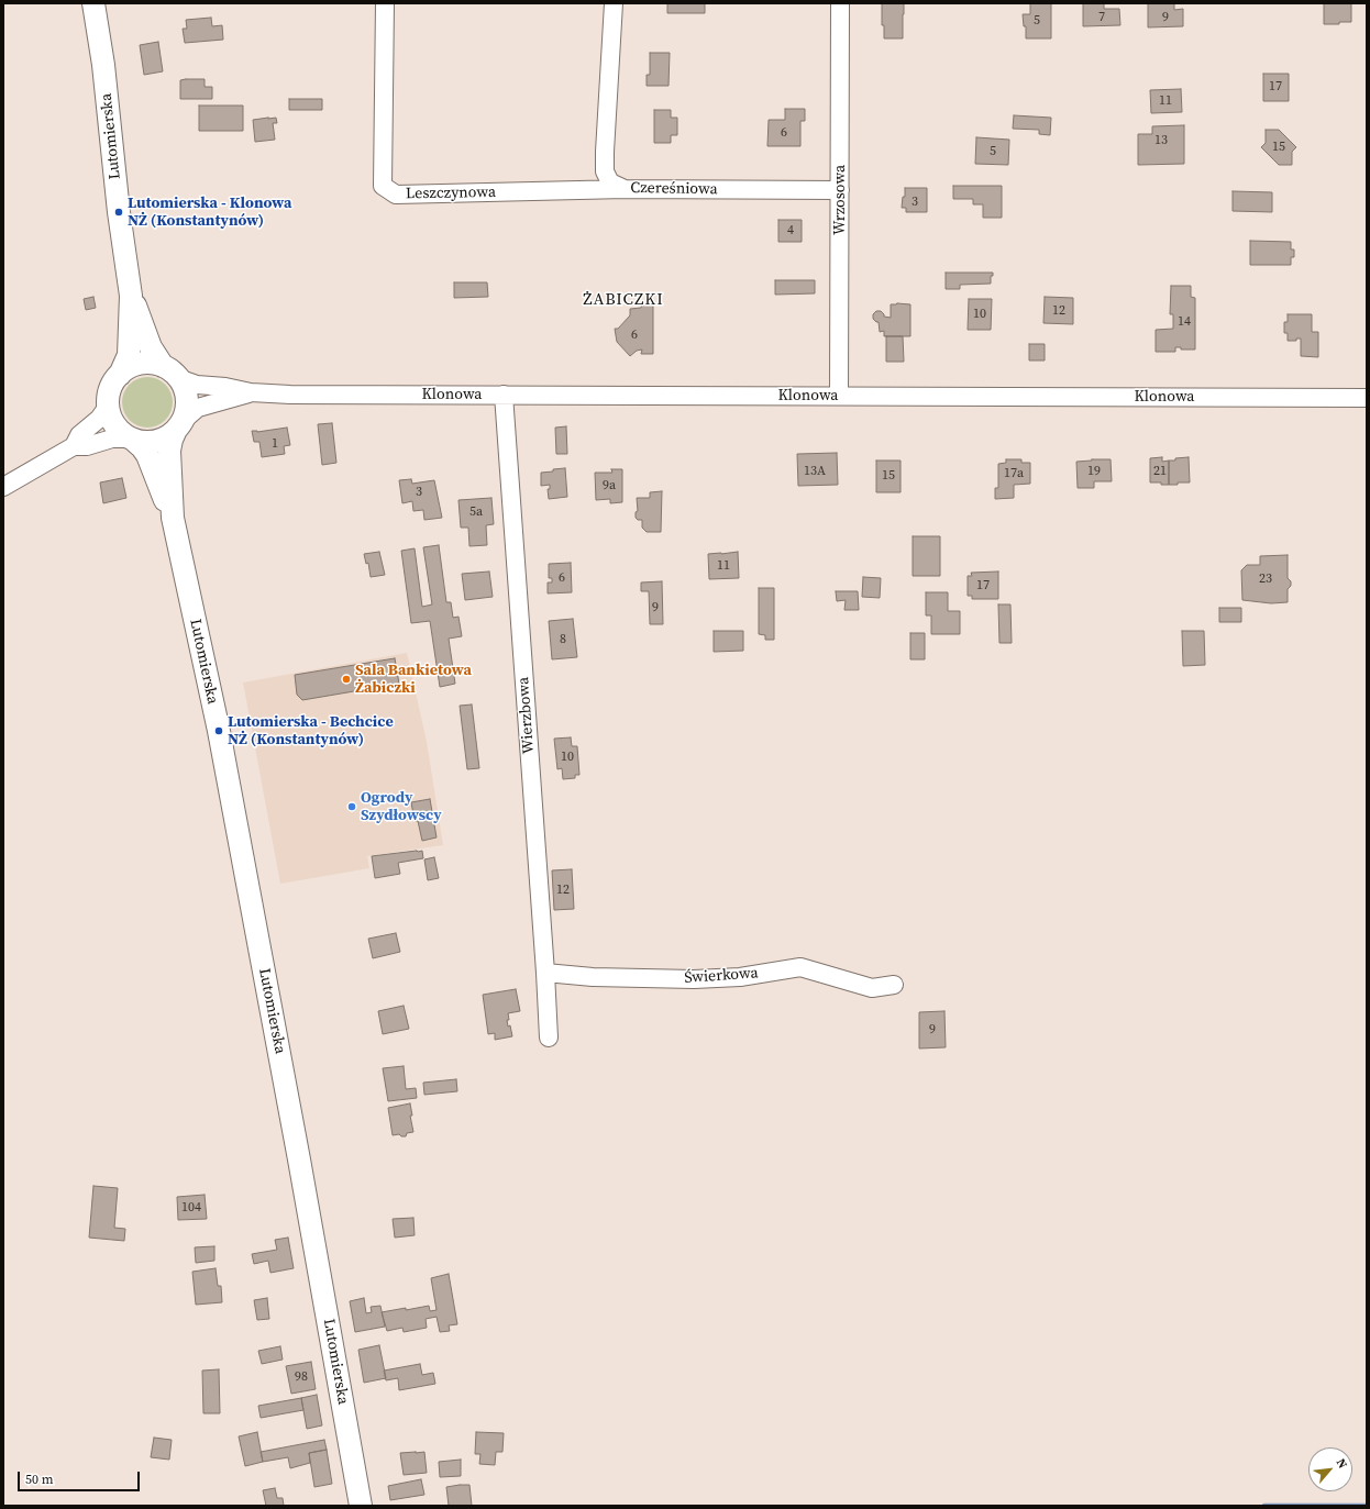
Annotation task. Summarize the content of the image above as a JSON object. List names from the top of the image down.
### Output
{
  "streets": {
    "main road": ["Lutomierska"],
    "street": [
      "Czereśniowa",
      "Leszczynowa",
      "Wrzosowa",
      "Klonowa",
      "Wierzbowa",
      "Świerkowa"
    ]
  },
  "crossings": [
    ["Lutomierska", "Klonowa"],
    ["Czereśniowa", "Leszczynowa"],
    ["Czereśniowa", "Wrzosowa"],
    ["Wrzosowa", "Klonowa"],
    ["Klonowa", "Wierzbowa"],
    ["Wierzbowa", "Świerkowa"]
  ],
  "districts": ["ŻABICZKI"],
  "places": [
    "Lutomierska - Klonowa NŻ (Konstantynów)",
    "Sala Bankietowa Żabiczki",
    "Lutomierska - Bechcice NŻ (Konstantynów)",
    "Ogrody Szydłowscy"
  ],
  "house_numbers": [
    "7",
    "9",
    "5",
    "17",
    "11",
    "6",
    "13",
    "15",
    "5",
    "3",
    "4",
    "12",
    "10",
    "14",
    "6",
    "1",
    "13A",
    "19",
    "21",
    "17a",
    "15",
    "9a",
    "3",
    "5a",
    "11",
    "6",
    "23",
    "17",
    "9",
    "8",
    "10",
    "12",
    "9",
    "104",
    "98"
  ],
  "scale_bar": "50 m",
  "north": "top right"
}
